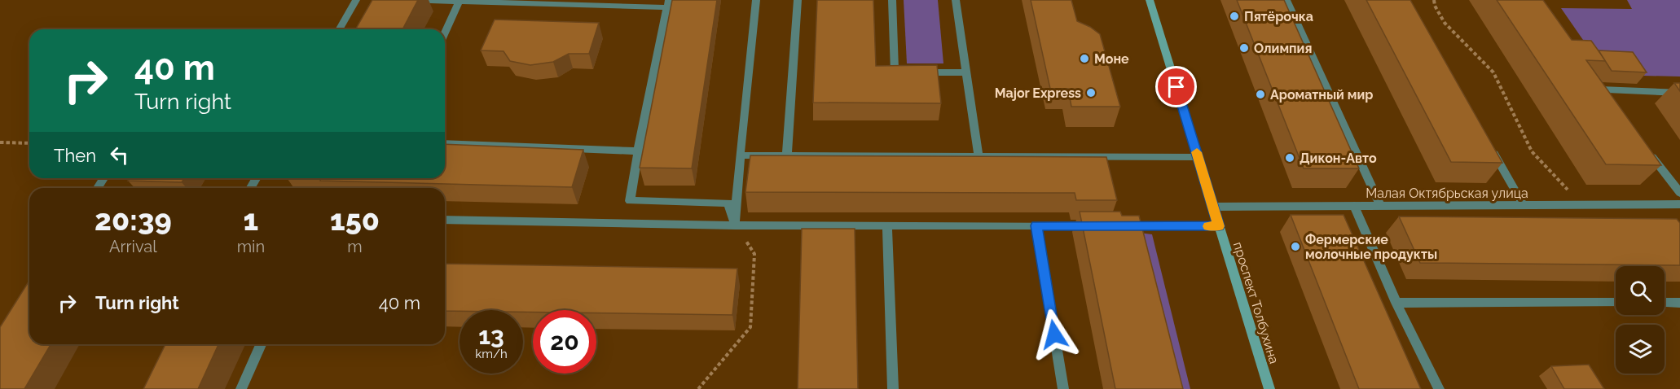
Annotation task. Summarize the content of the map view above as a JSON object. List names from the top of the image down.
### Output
{
  "streets": {
    "main road": ["проспект Толбухина"],
    "street": ["Малая Октябрьская улица"]
  },
  "crossings": [
    ["Малая Октябрьская улица", "проспект Толбухина"]
  ],
  "places": [
    "Пятёрочка",
    "Олимпия",
    "Моне",
    "Major Express",
    "Ароматный мир",
    "Дикон-Авто",
    "Фермерские молочные продукты"
  ],
  "page": {
    "turn": ["40 m", "Turn right"],
    "then": "Then",
    "eta": [
      "20:39",
      "Arrival",
      "1",
      "min",
      "150",
      "m"
    ],
    "list": [
      {
        "name": "Turn right",
        "value": "40 m"
      }
    ],
    "speed": "13 km/h",
    "limit": "20"
  }
}
